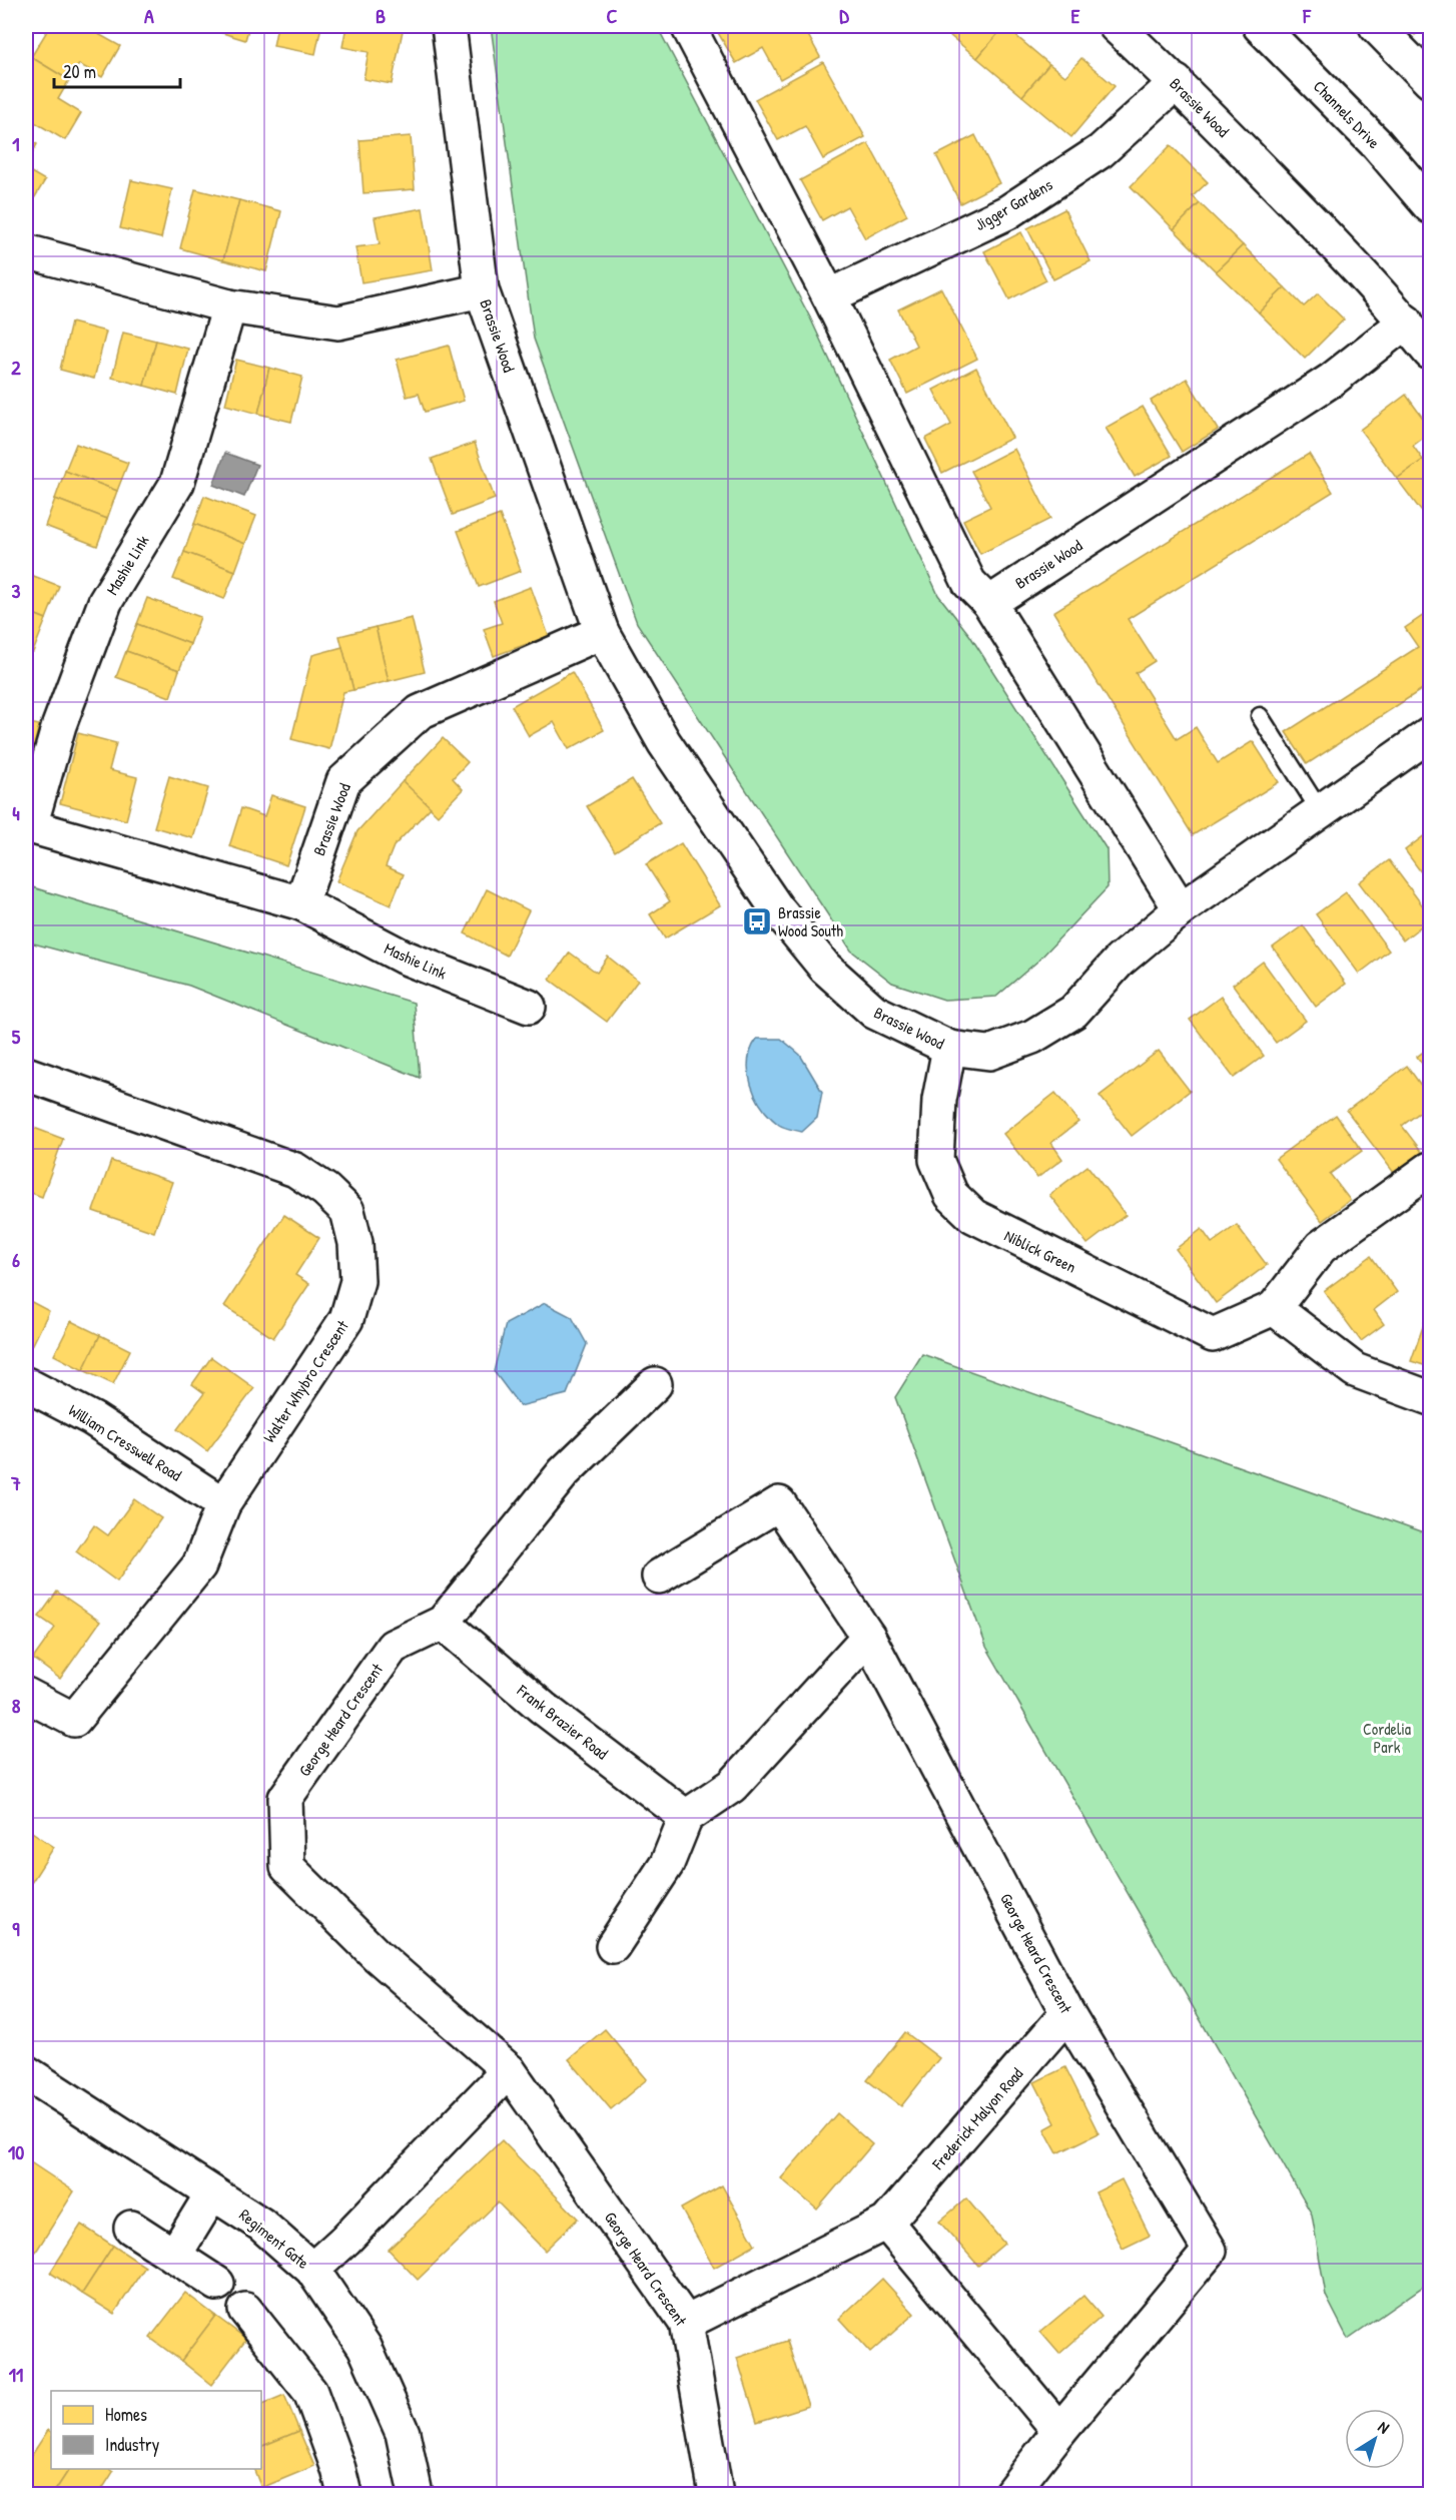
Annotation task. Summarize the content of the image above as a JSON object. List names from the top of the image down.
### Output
{
  "streets": {
    "main road": [
      "Brassie Wood",
      "Channels Drive",
      "Jigger Gardens",
      "Mashie Link",
      "Niblick Green",
      "Walter Whybro Crescent",
      "William Cresswell Road",
      "George Heard Crescent",
      "Frank Brazier Road",
      "Frederick Malyon Road",
      "Regiment Gate"
    ]
  },
  "crossings": [
    ["Brassie Wood", "Jigger Gardens"],
    ["Brassie Wood", "Mashie Link"],
    ["Brassie Wood", "Niblick Green"],
    ["Walter Whybro Crescent", "William Cresswell Road"],
    ["George Heard Crescent", "Frank Brazier Road"],
    ["George Heard Crescent", "Frederick Malyon Road"]
  ],
  "parks": ["Cordelia Park"],
  "places": {
    "bus stop": ["Brassie Wood South"]
  },
  "legend": ["Homes", "Industry"],
  "scale_bar": "20 m",
  "north": "top right",
  "grid": {
    "columns": [
      "A",
      "B",
      "C",
      "D",
      "E",
      "F"
    ],
    "rows": [
      "1",
      "2",
      "3",
      "4",
      "5",
      "6",
      "7",
      "8",
      "9",
      "10",
      "11"
    ]
  }
}
